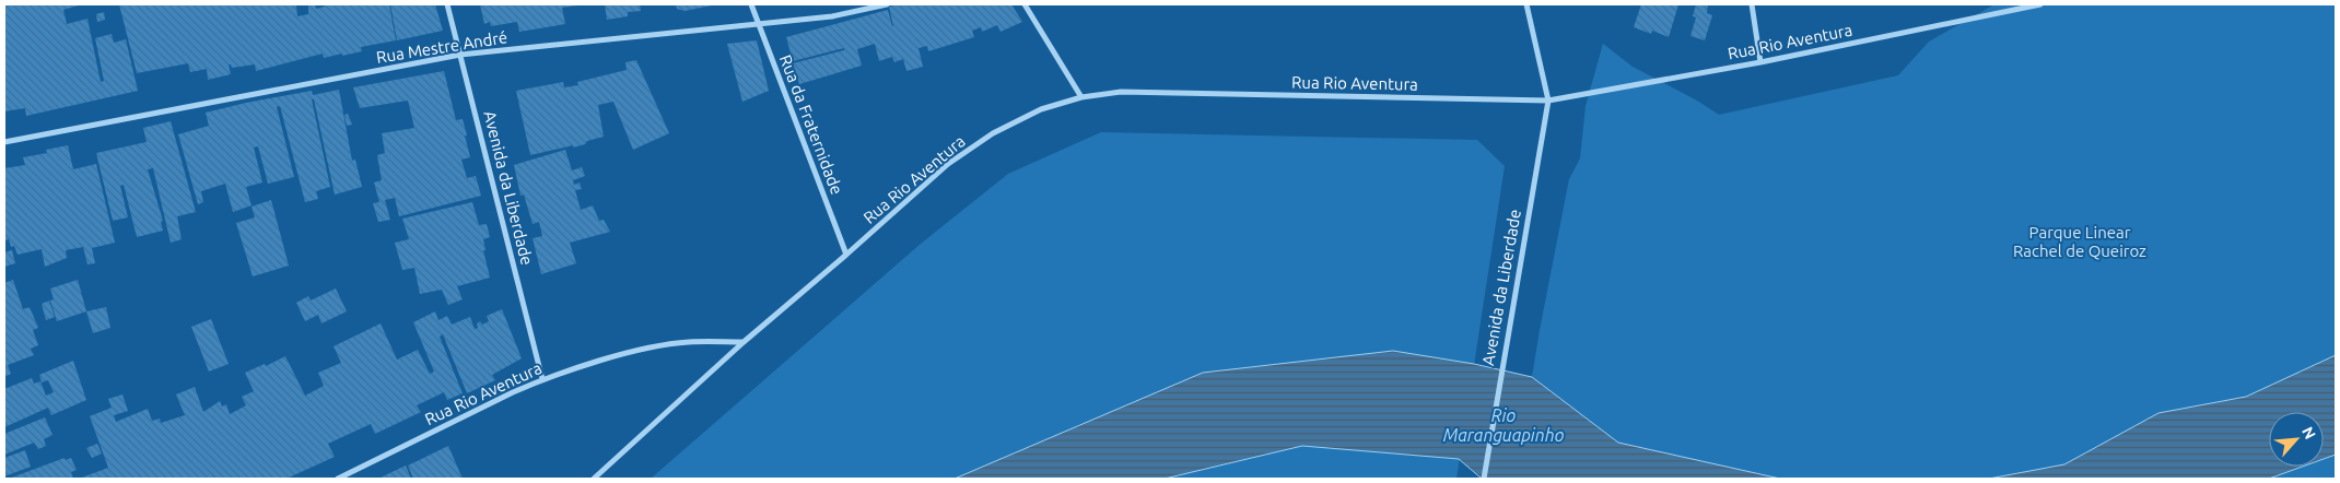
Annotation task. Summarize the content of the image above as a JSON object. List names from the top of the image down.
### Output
{
  "streets": {
    "street": [
      "Rua Rio Aventura",
      "Rua Mestre André",
      "Rua da Fraternidade",
      "Avenida da Liberdade"
    ]
  },
  "crossings": [
    ["Rua Rio Aventura", "Rua da Fraternidade"],
    ["Rua Rio Aventura", "Avenida da Liberdade"],
    ["Rua Mestre André", "Rua da Fraternidade"],
    ["Rua Mestre André", "Avenida da Liberdade"]
  ],
  "water": ["Rio Maranguapinho"],
  "parks": ["Parque Linear Rachel de Queiroz"],
  "north": "top right"
}
